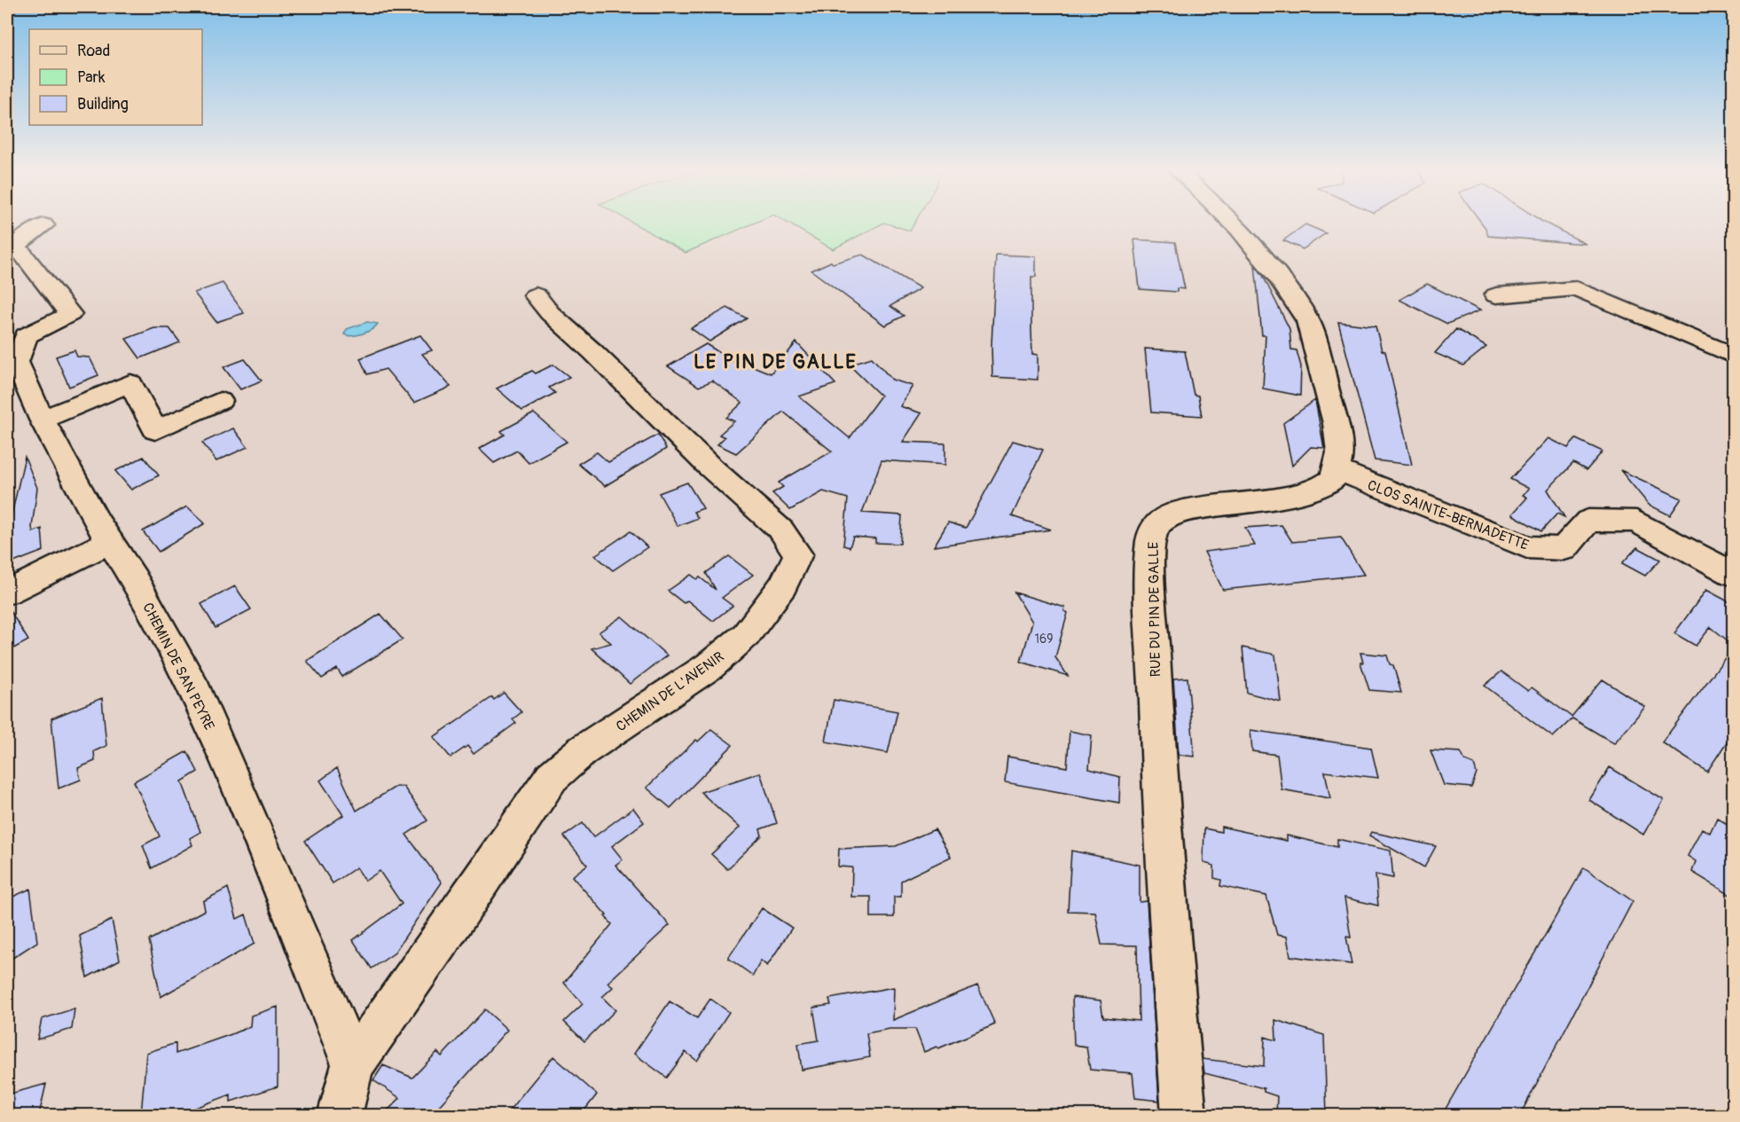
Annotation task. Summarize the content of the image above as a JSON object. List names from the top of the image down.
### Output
{
  "streets": {
    "street": [
      "CLOS SAINTE-BERNADETTE",
      "RUE DU PIN DE GALLE",
      "CHEMIN DE SAN PEYRE",
      "CHEMIN DE L'AVENIR"
    ]
  },
  "crossings": [
    ["CLOS SAINTE-BERNADETTE", "RUE DU PIN DE GALLE"],
    ["CHEMIN DE SAN PEYRE", "CHEMIN DE L'AVENIR"]
  ],
  "districts": ["LE PIN DE GALLE"],
  "house_numbers": ["169"],
  "legend": ["Road", "Park", "Building"]
}
